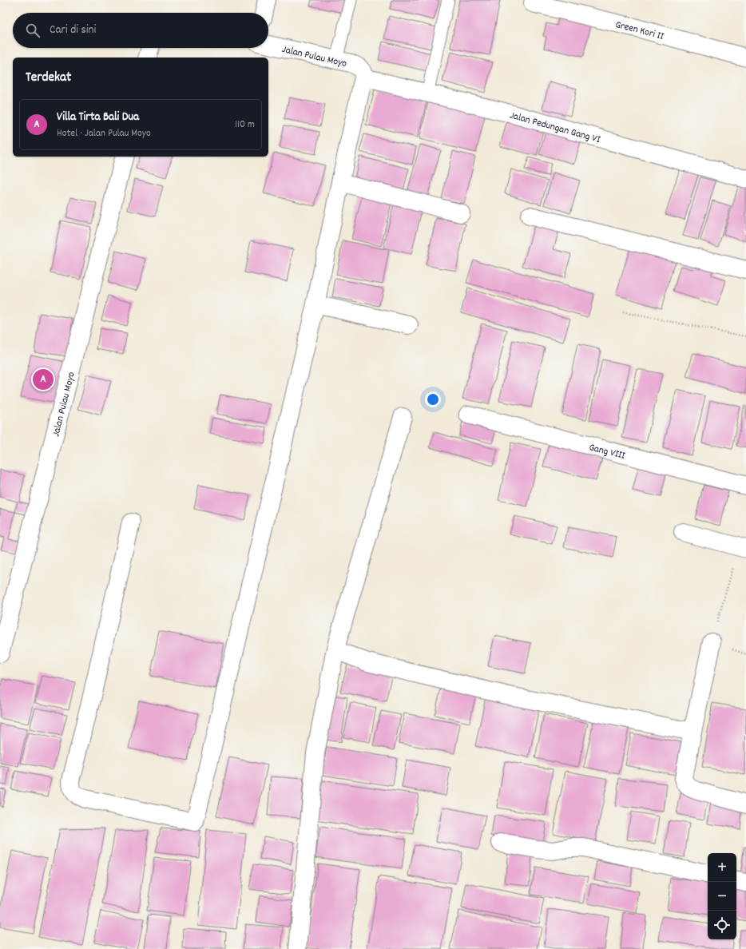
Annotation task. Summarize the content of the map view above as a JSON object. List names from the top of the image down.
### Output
{
  "streets": {
    "street": [
      "Green Kori II",
      "Jalan Pulau Moyo",
      "Jalan Pedungan Gang VI",
      "Gang VIII"
    ]
  },
  "crossings": [
    ["Jalan Pulau Moyo", "Jalan Pedungan Gang VI"]
  ],
  "page": {
    "search": "Cari di sini",
    "heading": "Terdekat",
    "list": [
      {
        "mark": "A",
        "name": "Villa Tirta Bali Dua",
        "note": "Hotel · Jalan Pulau Moyo",
        "value": "110 m"
      }
    ],
    "pins": "A",
    "map_buttons": ["+", "−"]
  }
}
